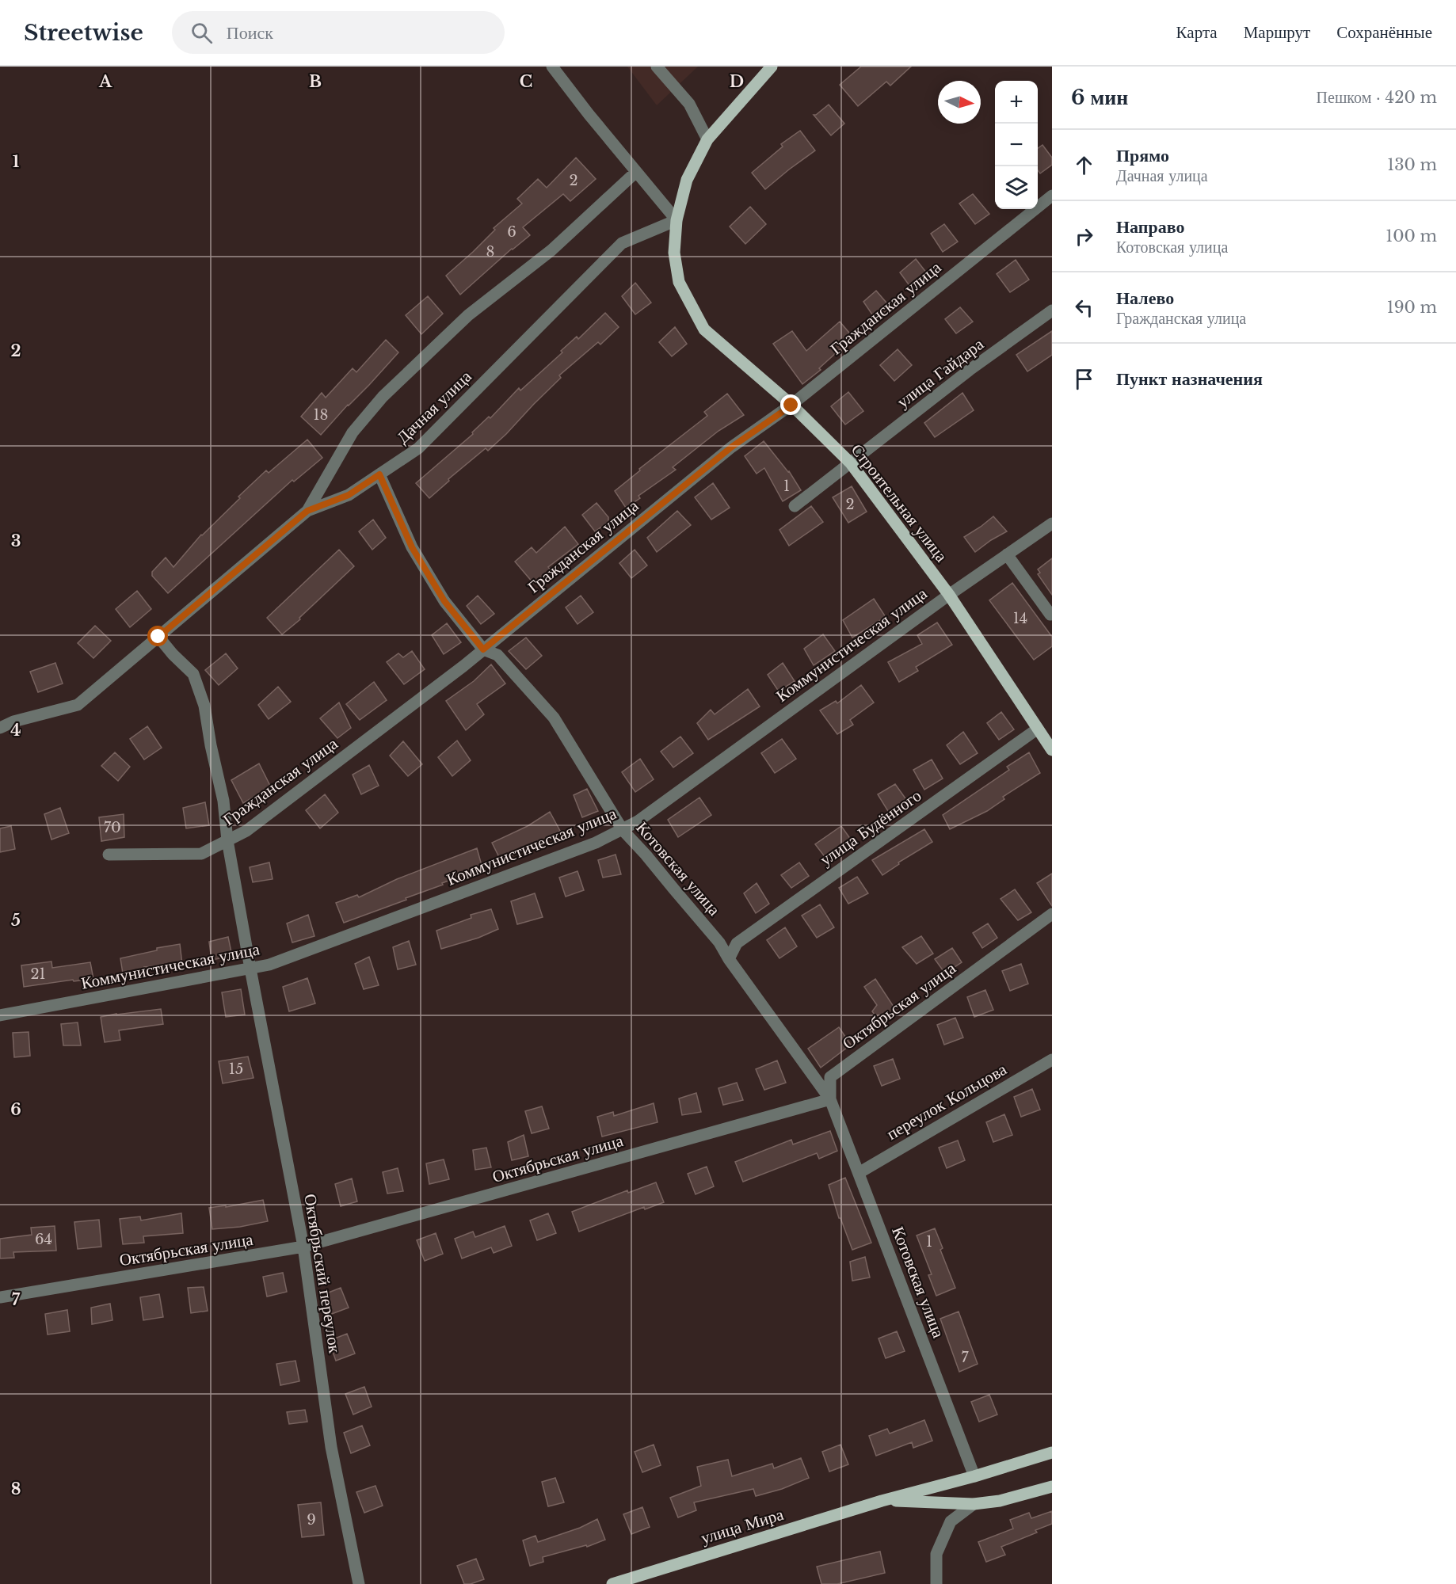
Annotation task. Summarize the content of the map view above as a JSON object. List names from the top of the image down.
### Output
{
  "streets": {
    "main road": ["Строительная улица", "улица Мира"],
    "street": [
      "Гражданская улица",
      "улица Гайдара",
      "Дачная улица",
      "Коммунистическая улица",
      "улица Будённого",
      "Котовская улица",
      "Октябрьская улица",
      "переулок Кольцова",
      "Октябрьский переулок"
    ]
  },
  "crossings": [
    ["Гражданская улица", "Строительная улица"],
    ["Гражданская улица", "Котовская улица"],
    ["Гражданская улица", "Октябрьский переулок"],
    ["улица Гайдара", "Строительная улица"],
    ["Дачная улица", "Строительная улица"],
    ["Дачная улица", "Котовская улица"],
    ["Строительная улица", "Коммунистическая улица"],
    ["Строительная улица", "улица Будённого"],
    ["Коммунистическая улица", "Котовская улица"],
    ["Коммунистическая улица", "Октябрьский переулок"],
    ["улица Будённого", "Котовская улица"],
    ["Котовская улица", "Октябрьская улица"],
    ["Котовская улица", "переулок Кольцова"],
    ["Котовская улица", "улица Мира"],
    ["Октябрьская улица", "Октябрьский переулок"]
  ],
  "house_numbers": [
    "2",
    "6",
    "8",
    "18",
    "1",
    "2",
    "14",
    "70",
    "21",
    "15",
    "64",
    "1",
    "7",
    "9"
  ],
  "north": "right",
  "page": {
    "header": "Streetwise",
    "search": "Поиск",
    "nav": ["Карта", "Маршрут", "Сохранённые"],
    "heading": ["6 мин", "Пешком · 420 m"],
    "map_buttons": ["+", "−"],
    "list": [
      ["Прямо", "Дачная улица", "130 m"],
      ["Направо", "Котовская улица", "100 m"],
      ["Налево", "Гражданская улица", "190 m"],
      "Пункт назначения"
    ]
  },
  "grid": {
    "columns": [
      "A",
      "B",
      "C",
      "D"
    ],
    "rows": [
      "1",
      "2",
      "3",
      "4",
      "5",
      "6",
      "7",
      "8"
    ]
  }
}
